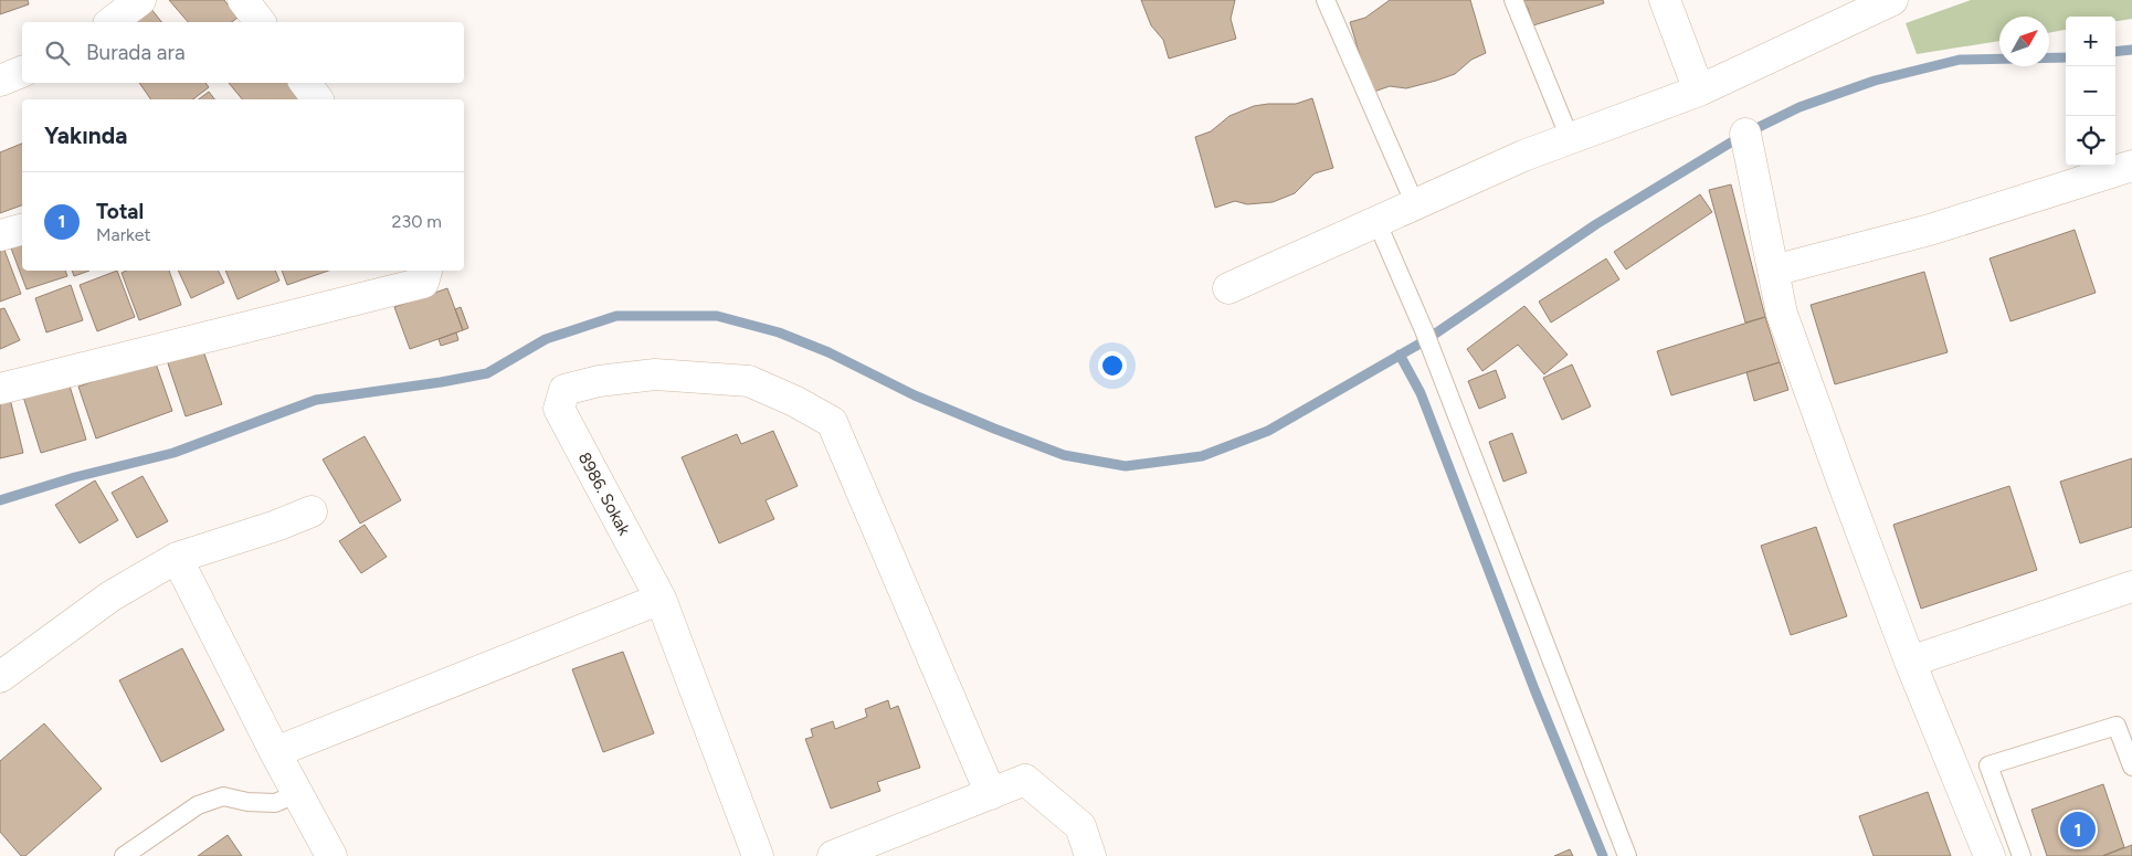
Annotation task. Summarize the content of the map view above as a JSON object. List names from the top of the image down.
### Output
{
  "streets": {
    "street": ["8986. Sokak"]
  },
  "north": "top right",
  "page": {
    "map_buttons": ["+", "−"],
    "search": "Burada ara",
    "heading": "Yakında",
    "list": [
      {
        "mark": "1",
        "name": "Total",
        "note": "Market",
        "value": "230 m"
      }
    ],
    "pins": "1"
  }
}
